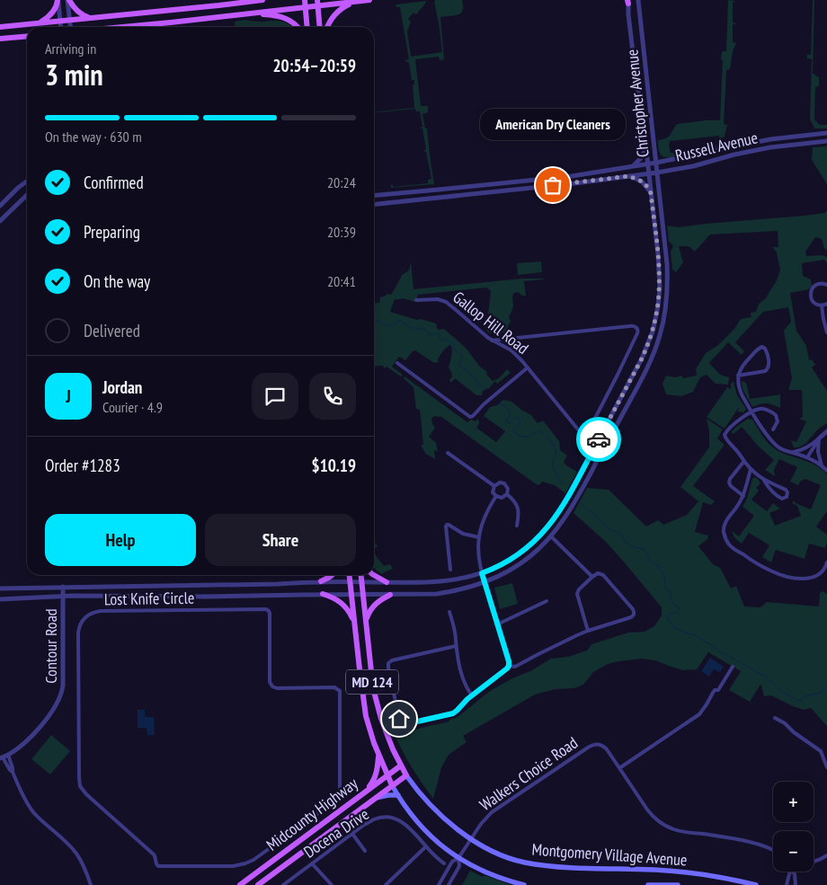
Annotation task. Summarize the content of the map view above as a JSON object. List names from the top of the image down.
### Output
{
  "streets": {
    "main road": ["MD 124", "Midcounty Highway", "Montgomery Village Avenue"],
    "street": [
      "Christopher Avenue",
      "Russell Avenue",
      "Gallop Hill Road",
      "Lost Knife Circle",
      "Contour Road",
      "Walkers Choice Road",
      "Docena Drive"
    ]
  },
  "crossings": [
    ["Christopher Avenue", "Russell Avenue"],
    ["Christopher Avenue", "Gallop Hill Road"],
    ["Christopher Avenue", "Contour Road"],
    ["Christopher Avenue", "MD 124"],
    ["Christopher Avenue", "Montgomery Village Avenue"],
    ["MD 124", "Midcounty Highway"],
    ["Walkers Choice Road", "Montgomery Village Avenue"],
    ["Midcounty Highway", "Montgomery Village Avenue"]
  ],
  "places": ["American Dry Cleaners"],
  "page": {
    "heading": ["3 min", "Arriving in", "20:54–20:59"],
    "panel": [
      "Jordan",
      "Courier · 4.9",
      "Order #1283",
      "$10.19"
    ],
    "bar": "On the way · 630 m",
    "bubble": "American Dry Cleaners",
    "list": [
      ["Confirmed", "20:24"],
      ["Preparing", "20:39"],
      ["On the way", "20:41"],
      "Delivered"
    ],
    "round": "J",
    "buttons": ["Help", "Share"],
    "map_buttons": ["+", "−"]
  }
}
